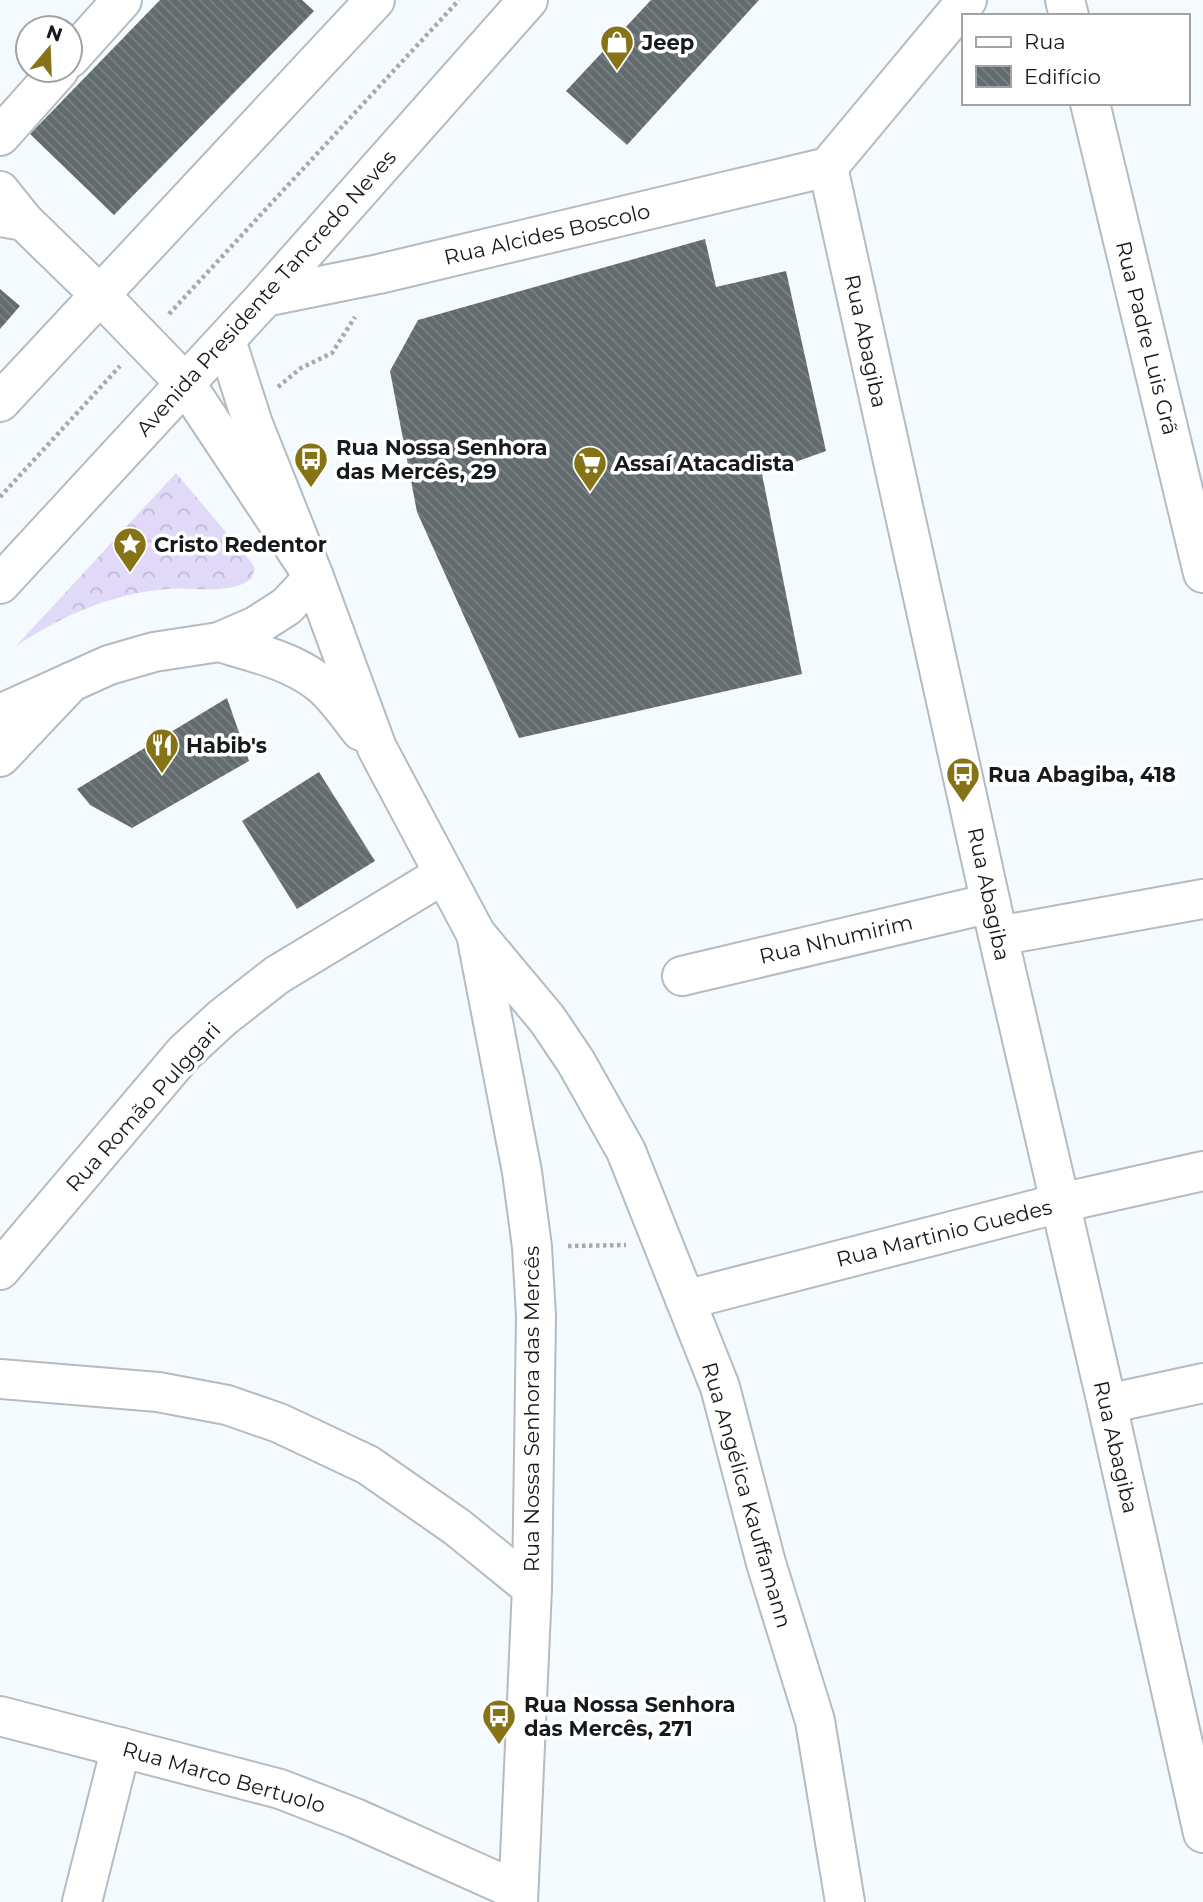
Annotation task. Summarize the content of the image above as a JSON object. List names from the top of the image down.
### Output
{
  "streets": {
    "main road": [
      "Rua Alcides Boscolo",
      "Avenida Presidente Tancredo Neves",
      "Rua Padre Luis Grã",
      "Rua Abagiba",
      "Rua Nhumirim",
      "Rua Romão Pulggari",
      "Rua Martinio Guedes",
      "Rua Nossa Senhora das Mercês",
      "Rua Angélica Kauffamann",
      "Rua Marco Bertuolo"
    ]
  },
  "crossings": [
    ["Rua Alcides Boscolo", "Avenida Presidente Tancredo Neves"],
    ["Rua Alcides Boscolo", "Rua Abagiba"],
    ["Avenida Presidente Tancredo Neves", "Rua Nossa Senhora das Mercês"],
    ["Rua Abagiba", "Rua Nhumirim"],
    ["Rua Abagiba", "Rua Martinio Guedes"],
    ["Rua Romão Pulggari", "Rua Nossa Senhora das Mercês"],
    ["Rua Martinio Guedes", "Rua Angélica Kauffamann"],
    ["Rua Nossa Senhora das Mercês", "Rua Angélica Kauffamann"],
    ["Rua Nossa Senhora das Mercês", "Rua Marco Bertuolo"]
  ],
  "places": {
    "shop": ["Jeep"],
    "bus stop": ["Rua Nossa Senhora das Mercês, 29", "Rua Abagiba, 418", "Rua Nossa Senhora das Mercês, 271"],
    "supermarket": ["Assaí Atacadista"],
    "place": ["Cristo Redentor"],
    "restaurant": ["Habib's"]
  },
  "legend": ["Rua", "Edifício"],
  "north": "top"
}
